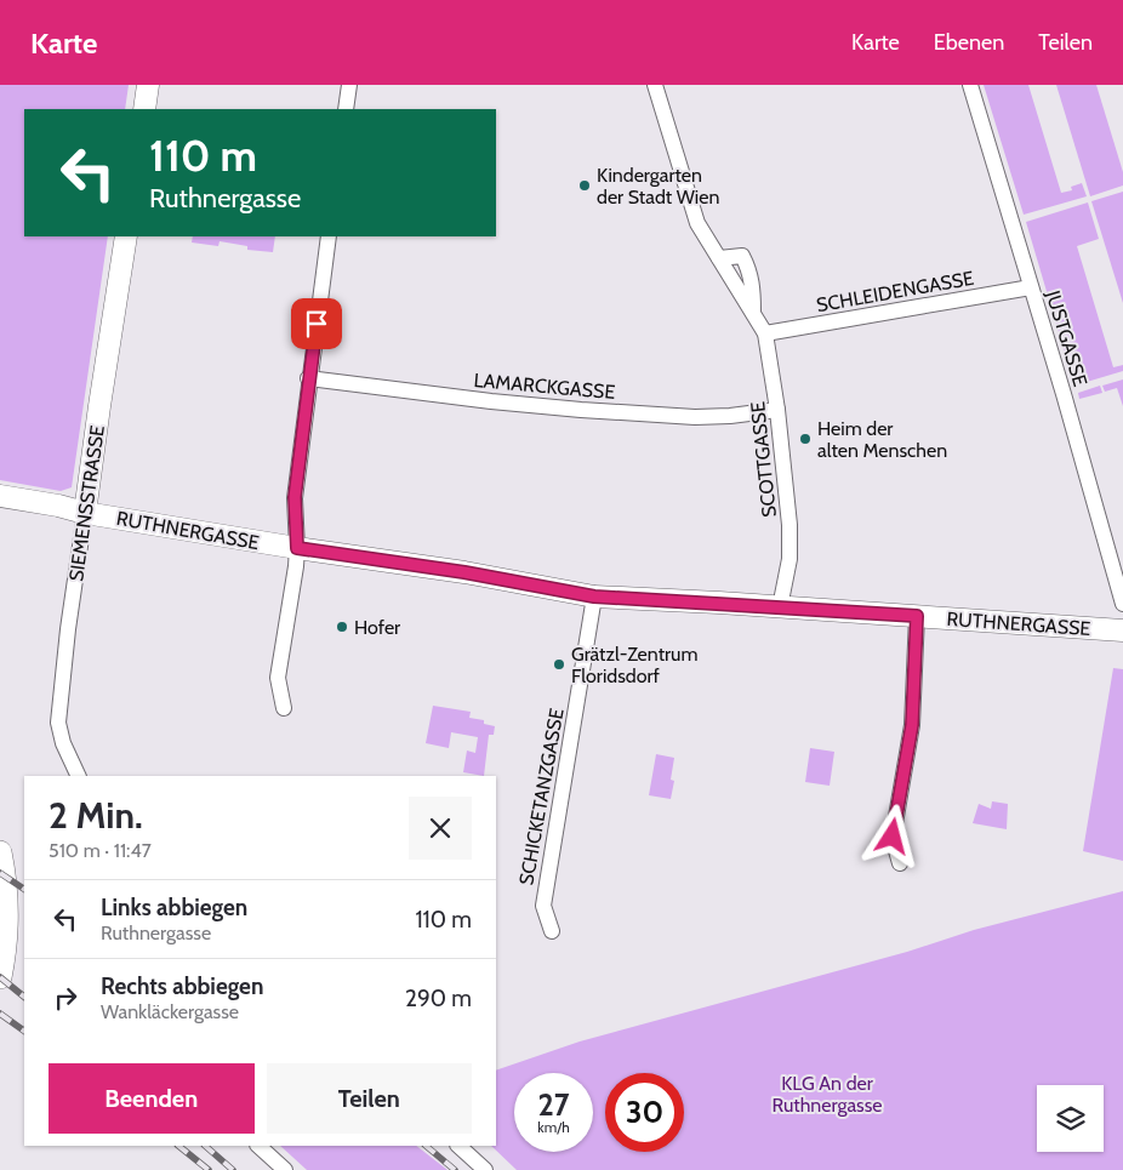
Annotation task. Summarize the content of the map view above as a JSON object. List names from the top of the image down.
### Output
{
  "streets": {
    "street": [
      "SCHLEIDENGASSE",
      "JUSTGASSE",
      "LAMARCKGASSE",
      "SCOTTGASSE",
      "SIEMENSSTRASSE",
      "RUTHNERGASSE",
      "SCHICKETANZGASSE"
    ]
  },
  "crossings": [
    ["SCHLEIDENGASSE", "JUSTGASSE"],
    ["SCHLEIDENGASSE", "SCOTTGASSE"],
    ["LAMARCKGASSE", "SCOTTGASSE"],
    ["SCOTTGASSE", "RUTHNERGASSE"],
    ["SIEMENSSTRASSE", "RUTHNERGASSE"],
    ["RUTHNERGASSE", "SCHICKETANZGASSE"]
  ],
  "parks": ["KLG An der Ruthnergasse"],
  "places": [
    "Kindergarten der Stadt Wien",
    "Heim der alten Menschen",
    "Hofer",
    "Grätzl-Zentrum Floridsdorf"
  ],
  "page": {
    "header": "Karte",
    "nav": ["Karte", "Ebenen", "Teilen"],
    "turn": ["110 m", "Ruthnergasse"],
    "heading": ["2 Min.", "510 m · 11:47"],
    "list": [
      {
        "name": "Links abbiegen",
        "note": "Ruthnergasse",
        "value": "110 m"
      },
      {
        "name": "Rechts abbiegen",
        "note": "Wankläckergasse",
        "value": "290 m"
      }
    ],
    "buttons": ["Beenden", "Teilen"],
    "speed": "27 km/h",
    "limit": "30"
  }
}
